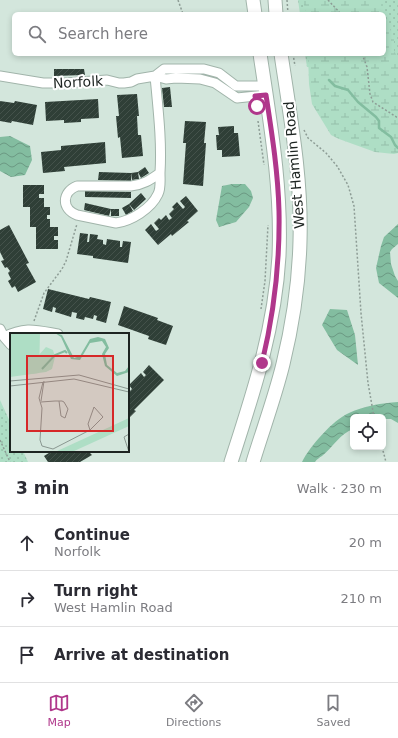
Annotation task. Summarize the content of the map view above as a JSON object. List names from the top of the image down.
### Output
{
  "streets": {
    "main road": ["West Hamlin Road"],
    "street": ["Norfolk"]
  },
  "crossings": [
    ["Norfolk", "West Hamlin Road"]
  ],
  "page": {
    "search": "Search here",
    "heading": ["3 min", "Walk · 230 m"],
    "list": [
      ["Continue", "Norfolk", "20 m"],
      ["Turn right", "West Hamlin Road", "210 m"],
      "Arrive at destination"
    ],
    "nav": ["Map", "Directions", "Saved"]
  }
}
